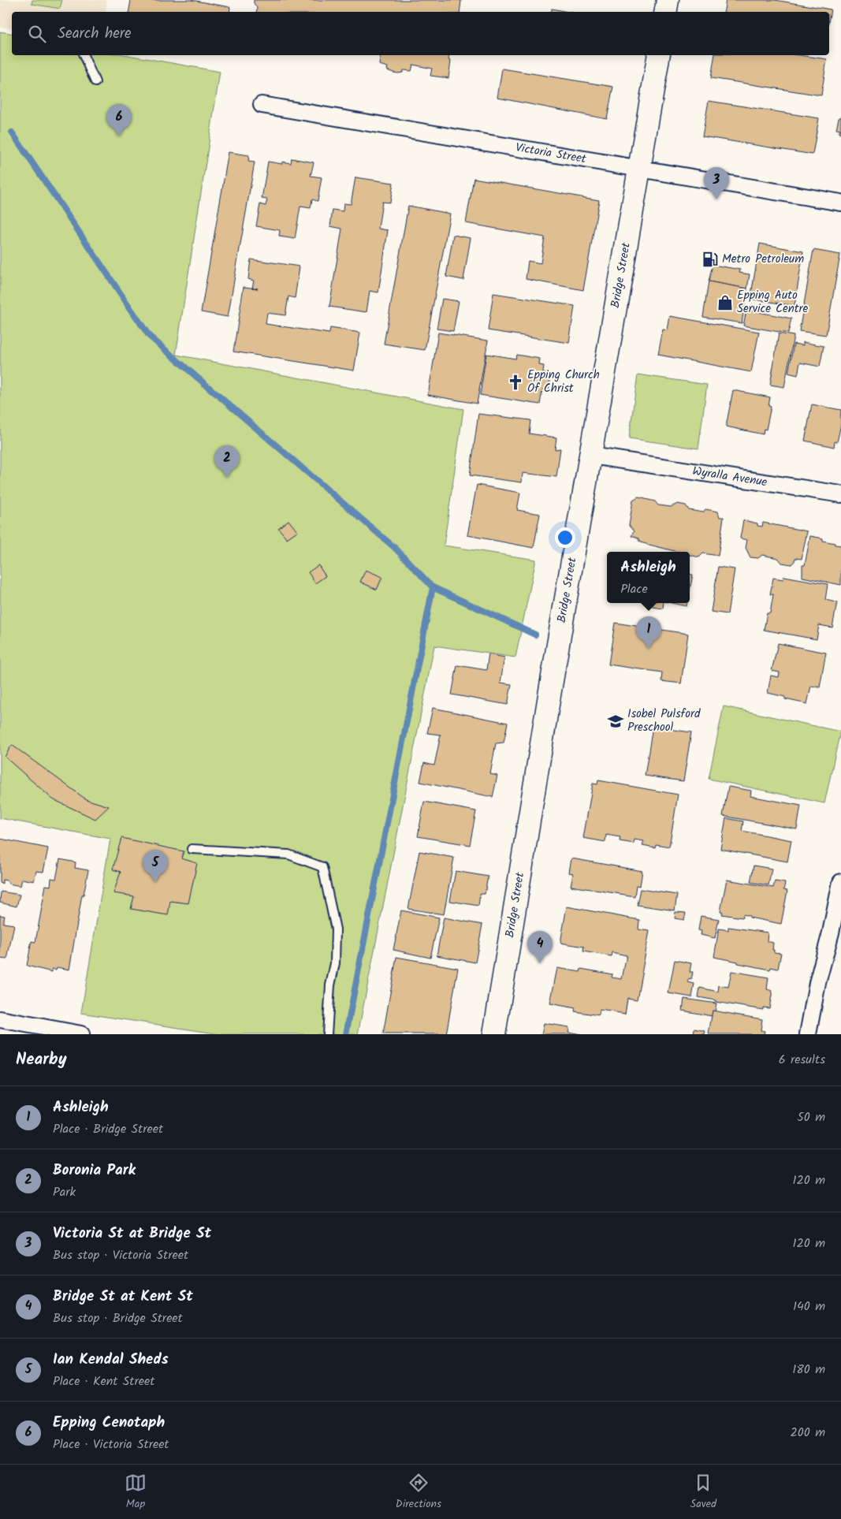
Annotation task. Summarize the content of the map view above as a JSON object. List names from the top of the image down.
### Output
{
  "streets": {
    "street": ["Victoria Street", "Bridge Street", "Wyralla Avenue"]
  },
  "crossings": [
    ["Victoria Street", "Bridge Street"],
    ["Bridge Street", "Wyralla Avenue"]
  ],
  "places": {
    "fuel station": ["Metro Petroleum"],
    "shop": ["Epping Auto Service Centre"],
    "church": ["Epping Church Of Christ"],
    "school or university": ["Isobel Pulsford Preschool"]
  },
  "page": {
    "search": "Search here",
    "pins": [
      "6",
      "3",
      "2",
      "1",
      "5",
      "4"
    ],
    "popup": ["Ashleigh", "Place"],
    "heading": ["Nearby", "6 results"],
    "list": [
      {
        "mark": "1",
        "name": "Ashleigh",
        "note": "Place · Bridge Street",
        "value": "50 m"
      },
      {
        "mark": "2",
        "name": "Boronia Park",
        "note": "Park",
        "value": "120 m"
      },
      {
        "mark": "3",
        "name": "Victoria St at Bridge St",
        "note": "Bus stop · Victoria Street",
        "value": "120 m"
      },
      {
        "mark": "4",
        "name": "Bridge St at Kent St",
        "note": "Bus stop · Bridge Street",
        "value": "140 m"
      },
      {
        "mark": "5",
        "name": "Ian Kendal Sheds",
        "note": "Place · Kent Street",
        "value": "180 m"
      },
      {
        "mark": "6",
        "name": "Epping Cenotaph",
        "note": "Place · Victoria Street",
        "value": "200 m"
      }
    ],
    "nav": ["Map", "Directions", "Saved"]
  }
}
